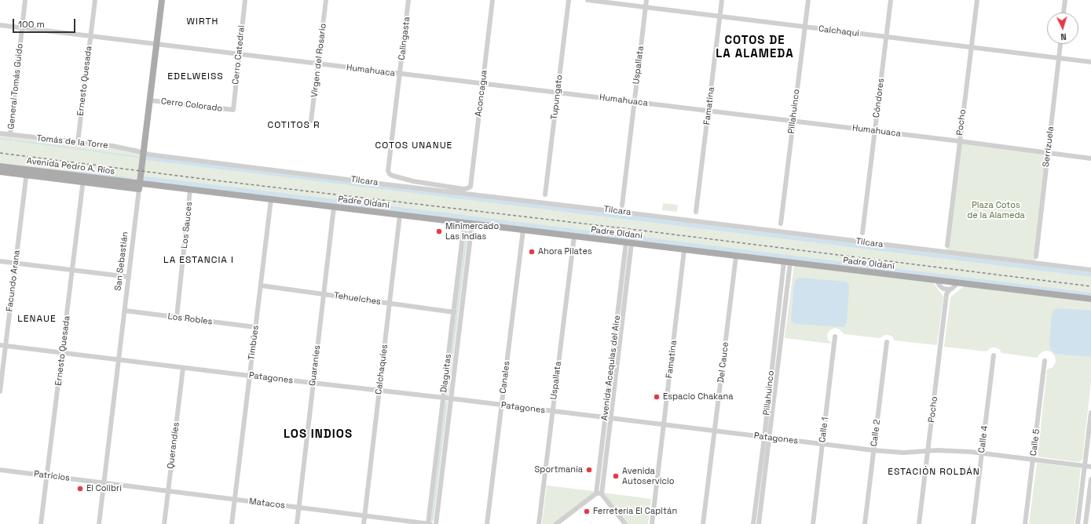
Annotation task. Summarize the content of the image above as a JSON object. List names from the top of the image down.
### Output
{
  "streets": {
    "main road": ["Avenida Pedro A. Ríos", "Padre Oldani", "San Sebastián"],
    "street": [
      "Calchaqui",
      "Calingasta",
      "Cerro Catedral",
      "Virgen del Rosario",
      "Uspallata",
      "Humahuaca",
      "Ernesto Quesada",
      "General Tomás Guido",
      "Aconcagua",
      "Tupungato",
      "Cóndores",
      "Cerro Colorado",
      "Famatina",
      "Pillahuinco",
      "Pocho",
      "Tomás de la Torre",
      "Serrizuela",
      "Tilcara",
      "Los Sauces",
      "Facundo Arana",
      "Tehuelches",
      "Los Robles",
      "Timbúes",
      "Del Cauce",
      "Guaraníes",
      "Avenida Acequias del Aire",
      "Calchaquíes",
      "Diaguitas",
      "Canales",
      "Patagones",
      "Calle 1",
      "Calle 2",
      "Calle 4",
      "Calle 5",
      "Querandíes",
      "Patricios",
      "Matacos"
    ]
  },
  "crossings": [
    ["Calchaqui", "Uspallata"],
    ["Calchaqui", "Cóndores"],
    ["Calchaqui", "Famatina"],
    ["Calchaqui", "Pillahuinco"],
    ["Calchaqui", "Pocho"],
    ["Calchaqui", "Serrizuela"],
    ["Calingasta", "Humahuaca"],
    ["Calingasta", "Tilcara"],
    ["Cerro Catedral", "Humahuaca"],
    ["Cerro Catedral", "Cerro Colorado"],
    ["Virgen del Rosario", "Humahuaca"],
    ["Uspallata", "Humahuaca"],
    ["Uspallata", "Padre Oldani"],
    ["Uspallata", "Patagones"],
    ["Humahuaca", "Ernesto Quesada"],
    ["Humahuaca", "General Tomás Guido"],
    ["Humahuaca", "Aconcagua"],
    ["Humahuaca", "Tupungato"],
    ["Humahuaca", "Cóndores"],
    ["Humahuaca", "Famatina"],
    ["Humahuaca", "Pillahuinco"],
    ["Humahuaca", "Pocho"],
    ["Humahuaca", "Serrizuela"],
    ["Humahuaca", "San Sebastián"],
    ["Ernesto Quesada", "Tomás de la Torre"],
    ["Ernesto Quesada", "Avenida Pedro A. Ríos"],
    ["Ernesto Quesada", "Patagones"],
    ["Ernesto Quesada", "Patricios"],
    ["General Tomás Guido", "Tomás de la Torre"],
    ["Aconcagua", "Tilcara"],
    ["Cerro Colorado", "San Sebastián"],
    ["Famatina", "Padre Oldani"],
    ["Famatina", "Patagones"],
    ["Pillahuinco", "Padre Oldani"],
    ["Pillahuinco", "Patagones"],
    ["Pocho", "Padre Oldani"],
    ["Pocho", "Patagones"],
    ["Tomás de la Torre", "Tilcara"],
    ["Tomás de la Torre", "San Sebastián"],
    ["Avenida Pedro A. Ríos", "Padre Oldani"],
    ["Avenida Pedro A. Ríos", "San Sebastián"],
    ["Avenida Pedro A. Ríos", "Facundo Arana"],
    ["Tilcara", "San Sebastián"],
    ["Padre Oldani", "Los Sauces"],
    ["Padre Oldani", "San Sebastián"],
    ["Padre Oldani", "Timbúes"],
    ["Padre Oldani", "Del Cauce"],
    ["Padre Oldani", "Guaraníes"],
    ["Padre Oldani", "Avenida Acequias del Aire"],
    ["Padre Oldani", "Calchaquíes"],
    ["Padre Oldani", "Diaguitas"],
    ["Padre Oldani", "Canales"],
    ["Los Sauces", "Los Robles"],
    ["San Sebastián", "Los Robles"],
    ["San Sebastián", "Patagones"],
    ["San Sebastián", "Patricios"],
    ["San Sebastián", "Matacos"],
    ["Facundo Arana", "Patagones"],
    ["Tehuelches", "Timbúes"],
    ["Tehuelches", "Guaraníes"],
    ["Tehuelches", "Calchaquíes"],
    ["Tehuelches", "Diaguitas"],
    ["Los Robles", "Timbúes"],
    ["Timbúes", "Patagones"],
    ["Timbúes", "Matacos"],
    ["Del Cauce", "Patagones"],
    ["Guaraníes", "Patagones"],
    ["Guaraníes", "Matacos"],
    ["Avenida Acequias del Aire", "Patagones"],
    ["Calchaquíes", "Patagones"],
    ["Calchaquíes", "Matacos"],
    ["Diaguitas", "Patagones"],
    ["Diaguitas", "Matacos"],
    ["Canales", "Patagones"],
    ["Patagones", "Calle 1"],
    ["Patagones", "Calle 2"],
    ["Patagones", "Calle 4"],
    ["Patagones", "Calle 5"],
    ["Patagones", "Querandíes"],
    ["Querandíes", "Matacos"],
    ["Patricios", "Matacos"]
  ],
  "districts": [
    "WIRTH",
    "COTOS DE LA ALAMEDA",
    "EDELWEISS",
    "COTITOS R",
    "COTOS UNANUE",
    "LA ESTANCIA I",
    "LENAUE",
    "LOS INDIOS",
    "ESTACIÓN ROLDÁN"
  ],
  "parks": ["Plaza Cotos de la Alameda"],
  "places": [
    "Minimercado Las Indias",
    "Ahora Pilates",
    "Espacio Chakana",
    "Sportmanía",
    "Avenida Autoservicio",
    "El Colibrí",
    "Ferretería El Capitán"
  ],
  "scale_bar": "100 m",
  "north": "bottom"
}
